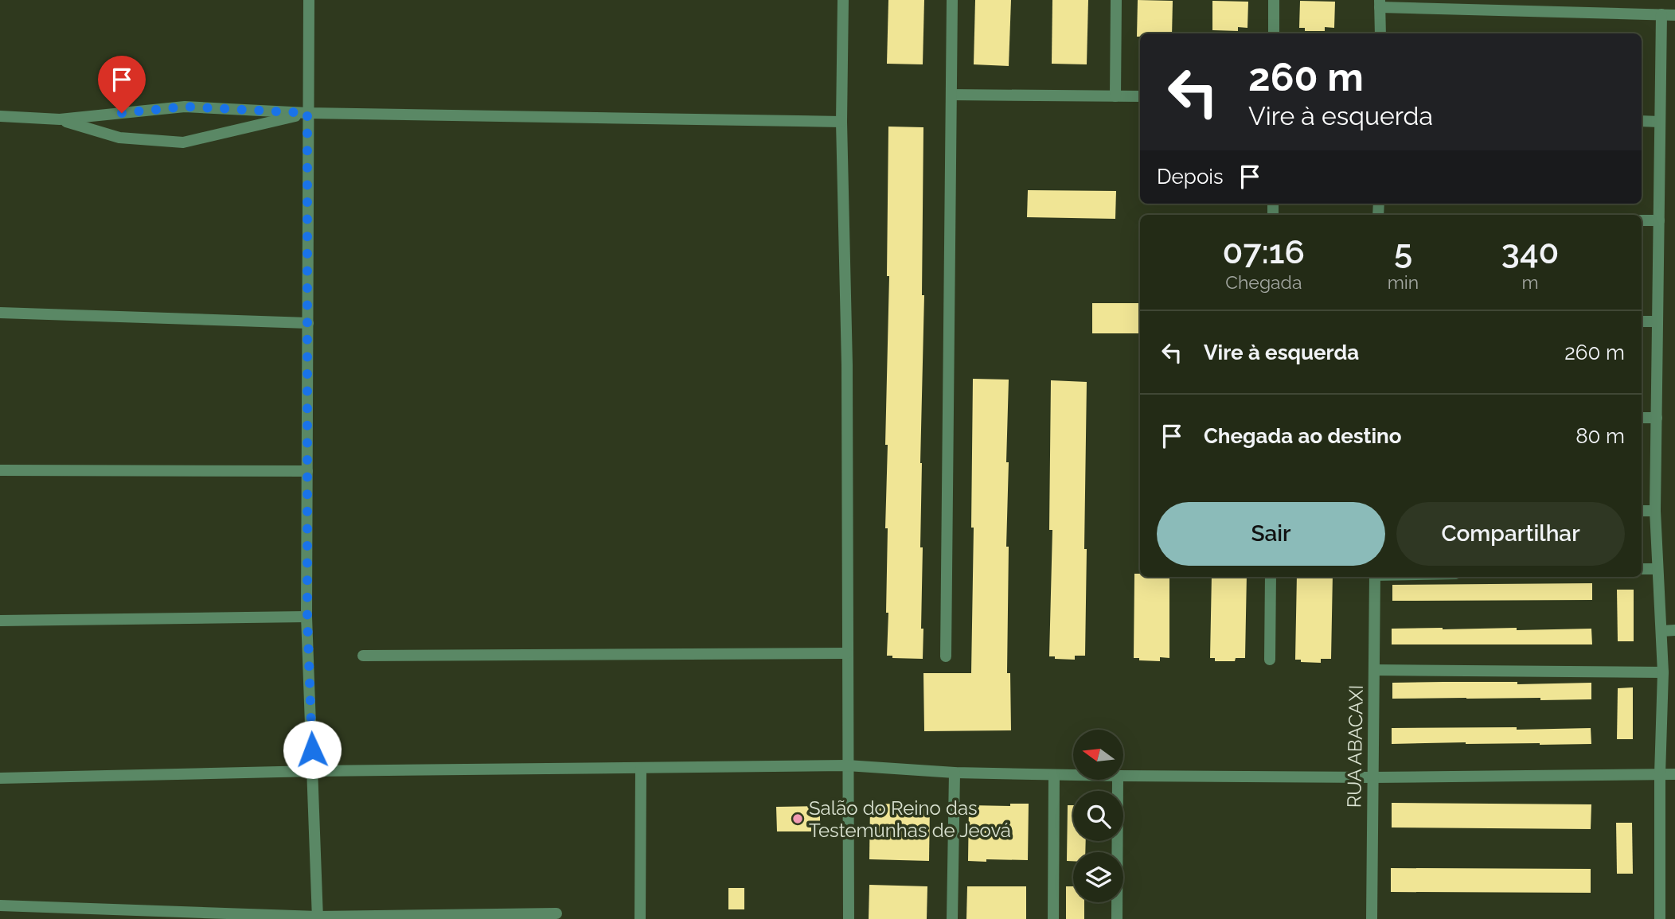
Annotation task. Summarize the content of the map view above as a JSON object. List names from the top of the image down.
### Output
{
  "streets": {
    "street": ["RUA ABACAXI"]
  },
  "places": ["Salão do Reino das Testemunhas de Jeová"],
  "north": "left",
  "page": {
    "turn": ["260 m", "Vire à esquerda"],
    "then": "Depois",
    "eta": [
      "07:16",
      "Chegada",
      "5",
      "min",
      "340",
      "m"
    ],
    "list": [
      {
        "name": "Vire à esquerda",
        "value": "260 m"
      },
      {
        "name": "Chegada ao destino",
        "value": "80 m"
      }
    ],
    "buttons": ["Sair", "Compartilhar"]
  }
}
